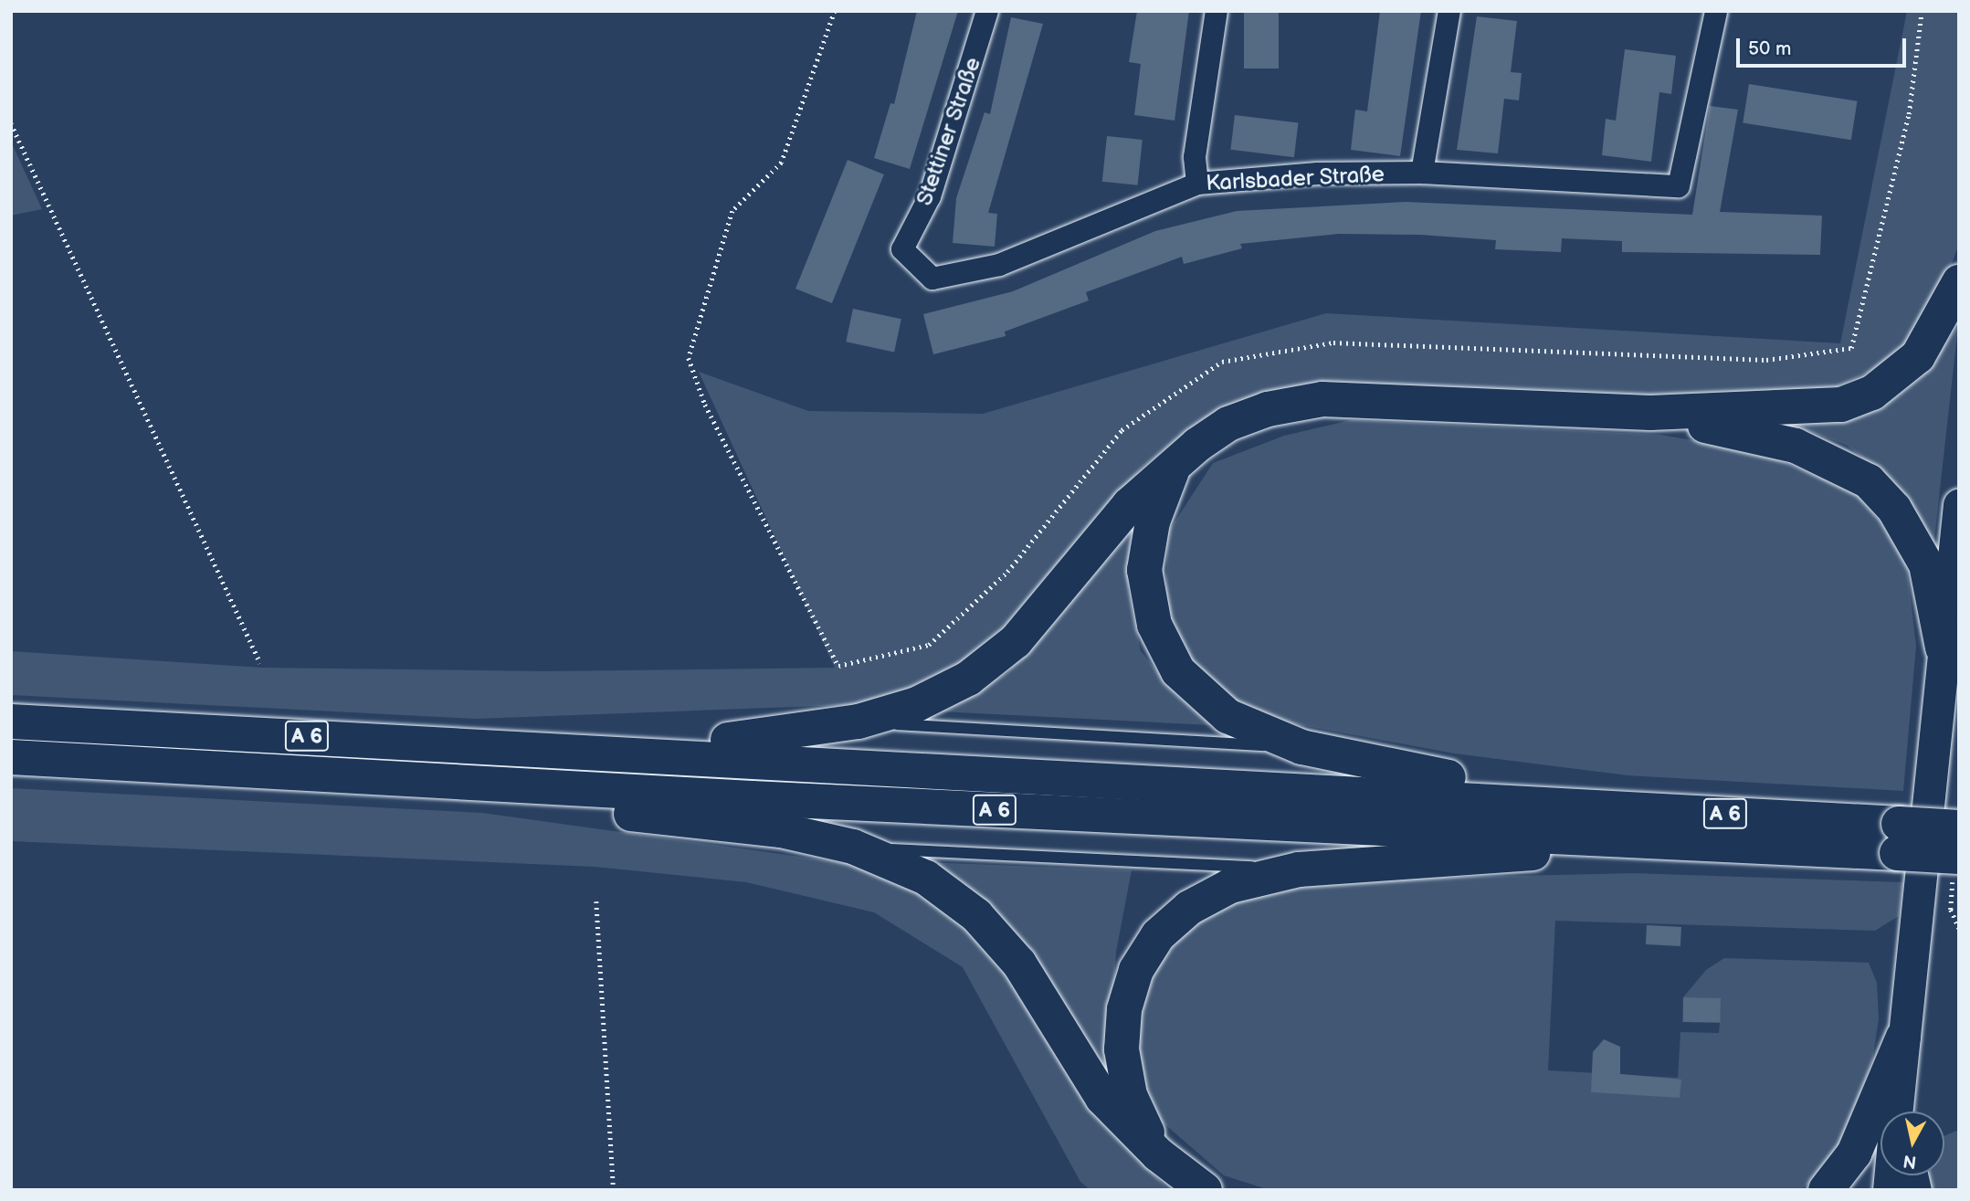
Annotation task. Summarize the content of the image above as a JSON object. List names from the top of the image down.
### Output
{
  "streets": {
    "highway": ["A 6"],
    "street": ["Stettiner Straße", "Karlsbader Straße"]
  },
  "crossings": [
    ["Stettiner Straße", "Karlsbader Straße"]
  ],
  "scale_bar": "50 m",
  "north": "bottom"
}
